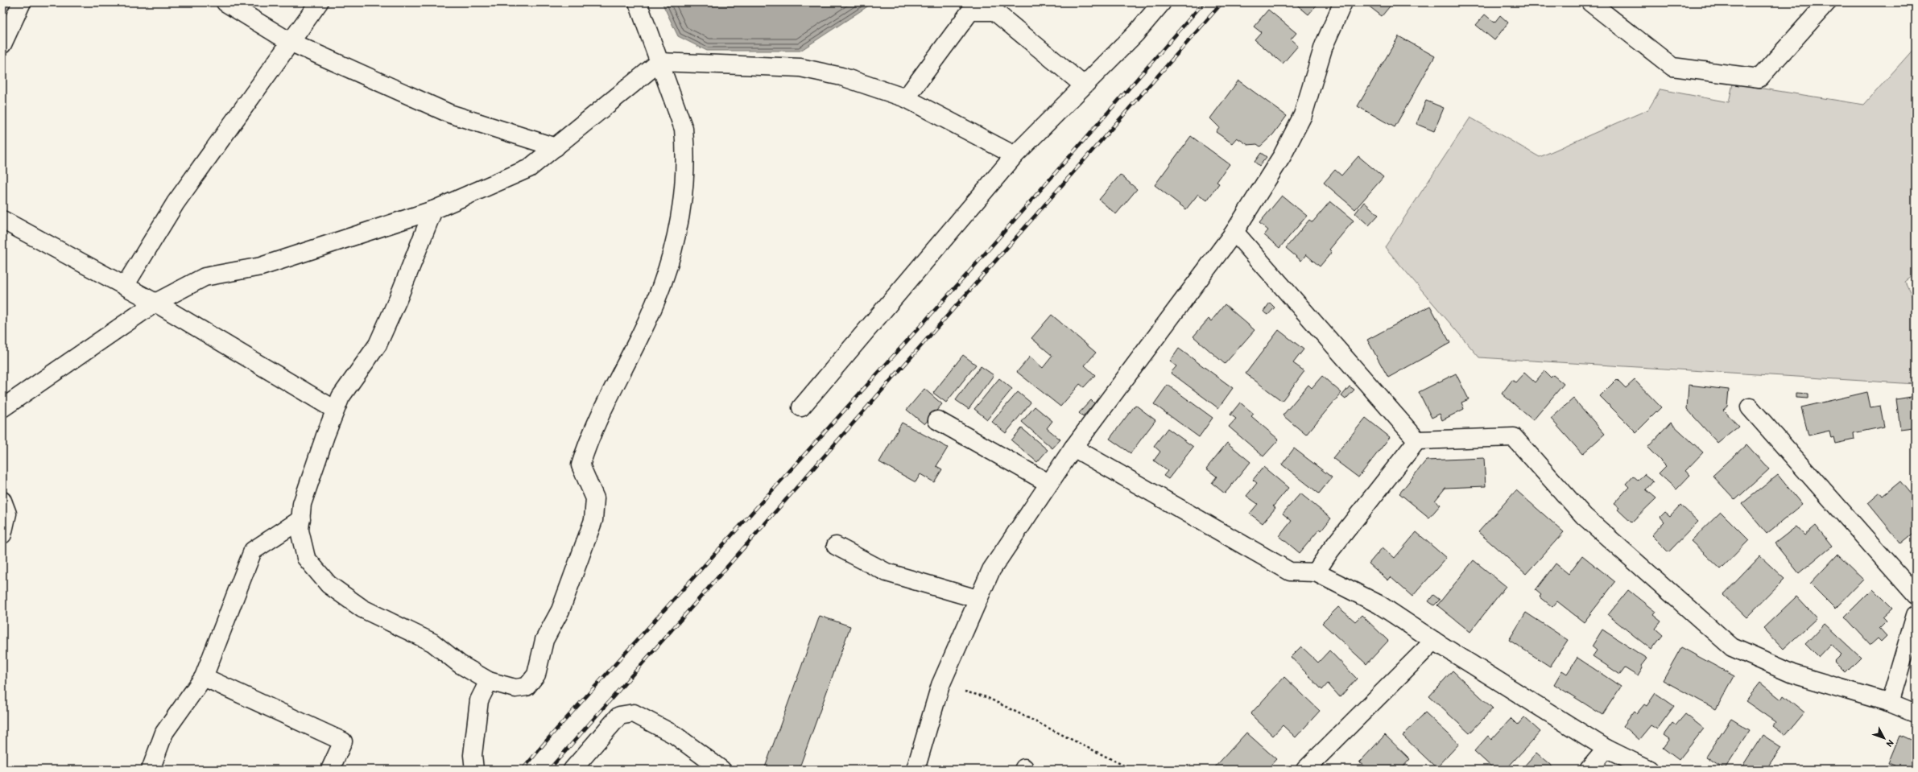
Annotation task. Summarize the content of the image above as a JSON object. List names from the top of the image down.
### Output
{
  "north": "bottom right"
}
